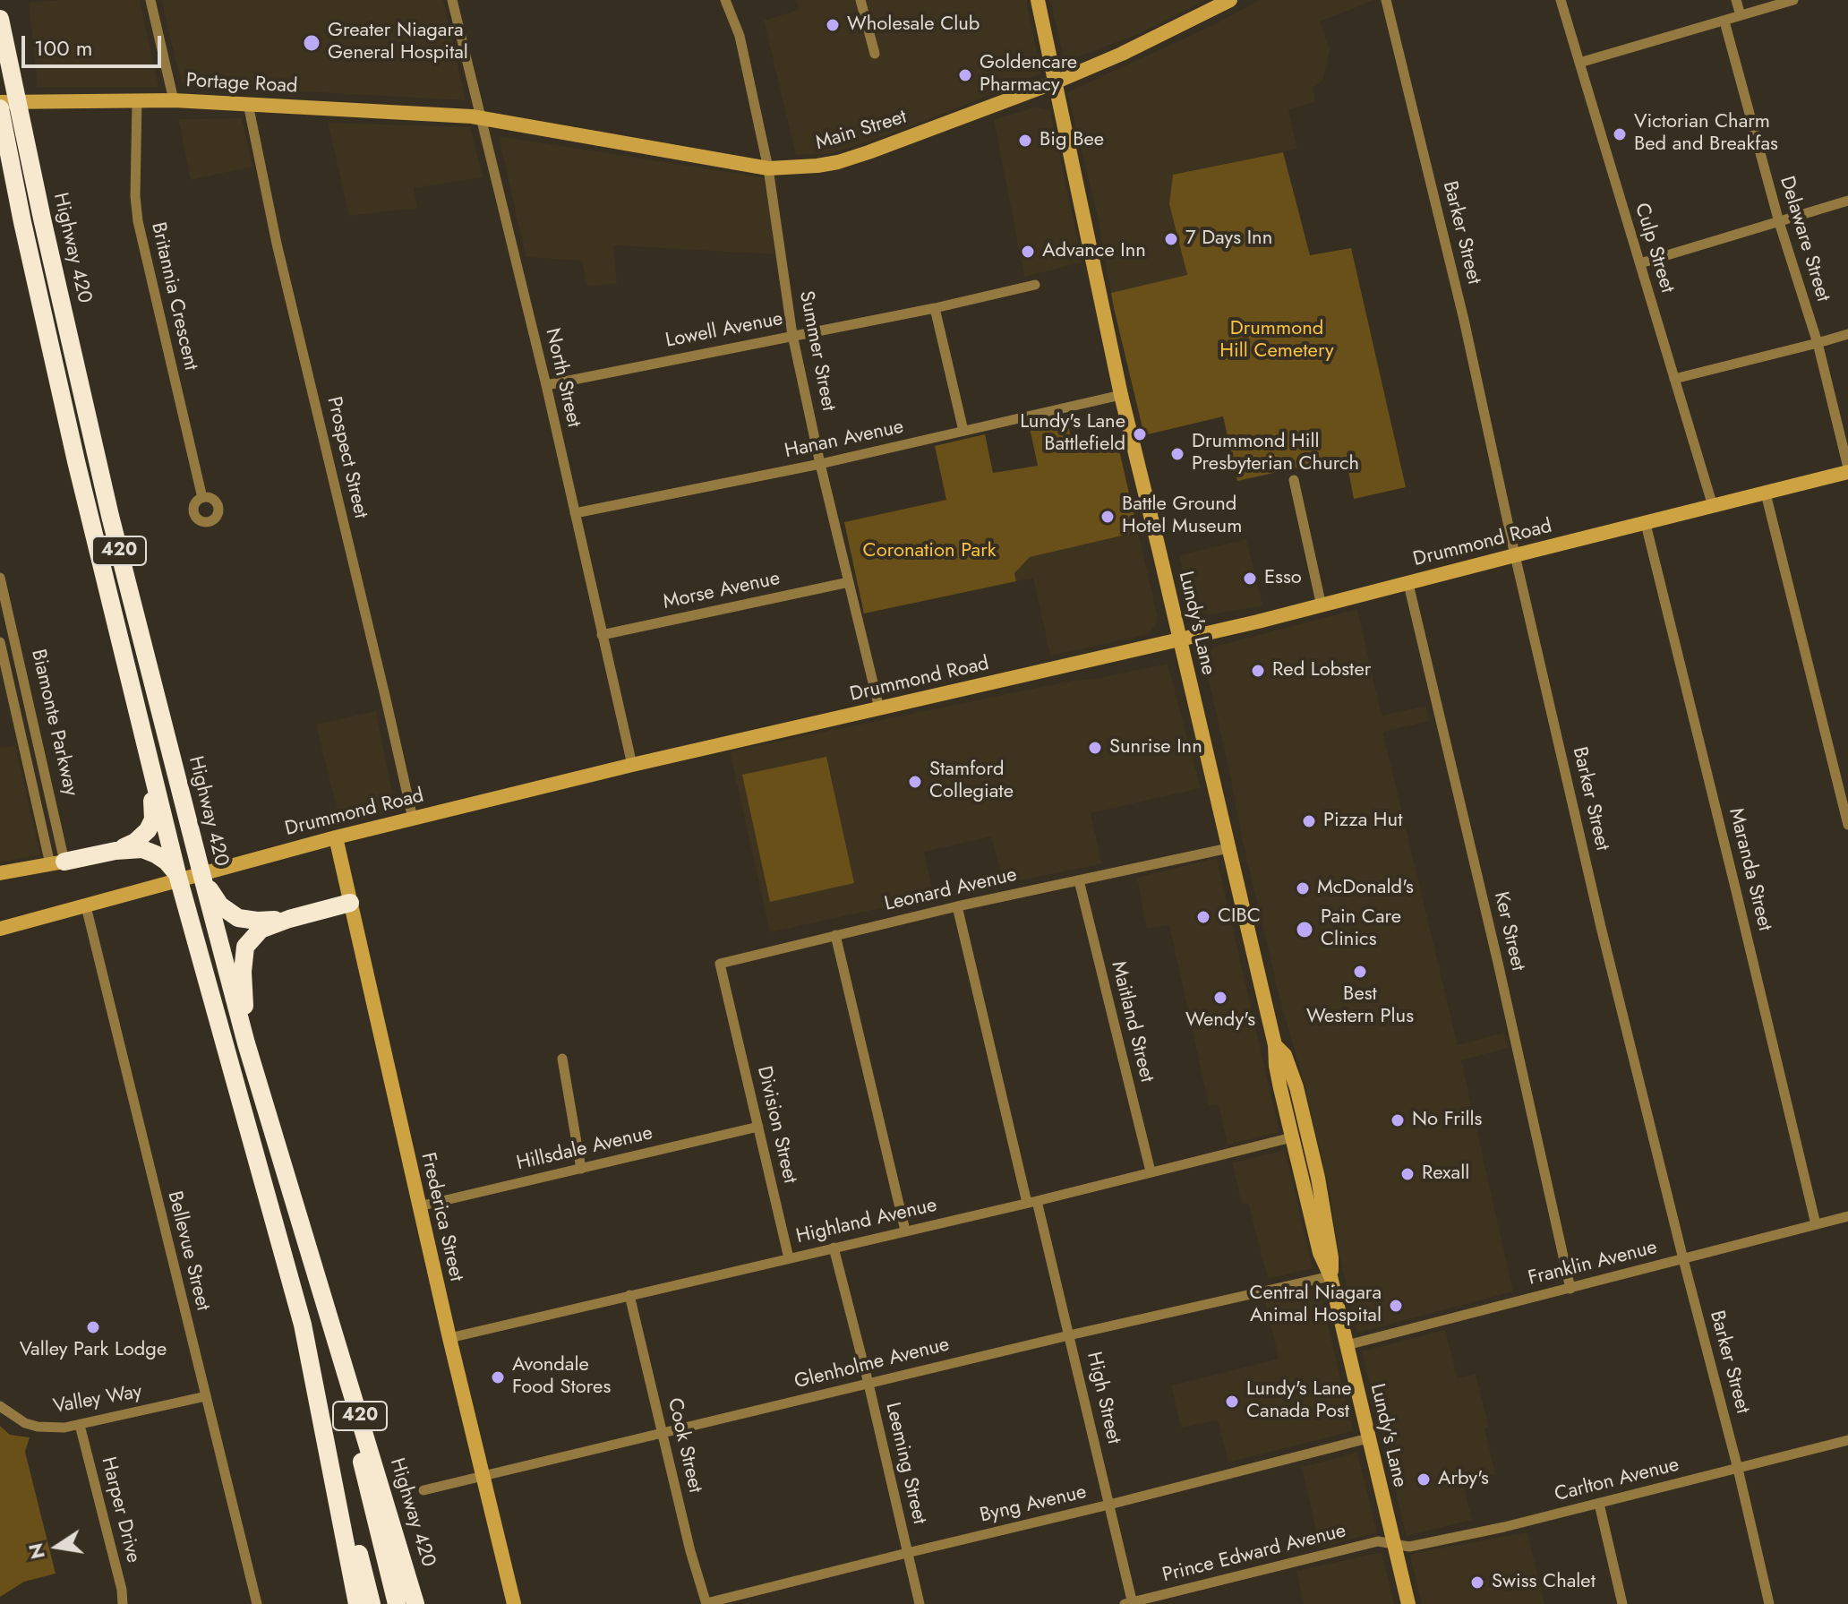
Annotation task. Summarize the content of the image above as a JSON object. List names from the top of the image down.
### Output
{
  "streets": {
    "highway": ["Highway 420", "420"],
    "main road": [
      "Portage Road",
      "Main Street",
      "Drummond Road",
      "Lundy's Lane",
      "Frederica Street"
    ],
    "street": [
      "Barker Street",
      "Delaware Street",
      "Culp Street",
      "Britannia Crescent",
      "Lowell Avenue",
      "Summer Street",
      "North Street",
      "Hanan Avenue",
      "Prospect Street",
      "Morse Avenue",
      "Biamonte Parkway",
      "Maranda Street",
      "Leonard Avenue",
      "Ker Street",
      "Maitland Street",
      "Division Street",
      "Hillsdale Avenue",
      "Highland Avenue",
      "Bellevue Street",
      "Franklin Avenue",
      "Glenholme Avenue",
      "High Street",
      "Valley Way",
      "Cook Street",
      "Leeming Street",
      "Carlton Avenue",
      "Byng Avenue",
      "Harper Drive",
      "Prince Edward Avenue"
    ]
  },
  "crossings": [
    ["Portage Road", "Main Street"],
    ["Portage Road", "Britannia Crescent"],
    ["Portage Road", "North Street"],
    ["Portage Road", "Prospect Street"],
    ["Main Street", "Summer Street"],
    ["Main Street", "North Street"],
    ["Main Street", "Lundy's Lane"],
    ["Barker Street", "Drummond Road"],
    ["Barker Street", "Franklin Avenue"],
    ["Barker Street", "Carlton Avenue"],
    ["Delaware Street", "Drummond Road"],
    ["Culp Street", "Drummond Road"],
    ["Lowell Avenue", "Summer Street"],
    ["Lowell Avenue", "North Street"],
    ["Summer Street", "Hanan Avenue"],
    ["Summer Street", "Drummond Road"],
    ["Summer Street", "Morse Avenue"],
    ["North Street", "Hanan Avenue"],
    ["North Street", "Drummond Road"],
    ["North Street", "Morse Avenue"],
    ["Hanan Avenue", "Lundy's Lane"],
    ["Prospect Street", "Drummond Road"],
    ["Drummond Road", "Lundy's Lane"],
    ["Drummond Road", "Maranda Street"],
    ["Drummond Road", "Ker Street"],
    ["Drummond Road", "Frederica Street"],
    ["Drummond Road", "Bellevue Street"],
    ["Lundy's Lane", "Leonard Avenue"],
    ["Lundy's Lane", "Highland Avenue"],
    ["Lundy's Lane", "Franklin Avenue"],
    ["Lundy's Lane", "Glenholme Avenue"],
    ["Lundy's Lane", "Carlton Avenue"],
    ["Lundy's Lane", "Byng Avenue"],
    ["Lundy's Lane", "Prince Edward Avenue"],
    ["Maranda Street", "Franklin Avenue"],
    ["Leonard Avenue", "Maitland Street"],
    ["Leonard Avenue", "Division Street"],
    ["Leonard Avenue", "High Street"],
    ["Ker Street", "Franklin Avenue"],
    ["Maitland Street", "Highland Avenue"],
    ["Division Street", "Hillsdale Avenue"],
    ["Division Street", "Highland Avenue"],
    ["Hillsdale Avenue", "Frederica Street"],
    ["Frederica Street", "Highland Avenue"],
    ["Frederica Street", "Glenholme Avenue"],
    ["Highland Avenue", "High Street"],
    ["Highland Avenue", "Cook Street"],
    ["Highland Avenue", "Leeming Street"],
    ["Bellevue Street", "Valley Way"],
    ["Glenholme Avenue", "High Street"],
    ["Glenholme Avenue", "Cook Street"],
    ["Glenholme Avenue", "Leeming Street"],
    ["High Street", "Byng Avenue"],
    ["High Street", "Prince Edward Avenue"],
    ["Valley Way", "Harper Drive"],
    ["Cook Street", "Byng Avenue"],
    ["Leeming Street", "Byng Avenue"],
    ["Carlton Avenue", "Prince Edward Avenue"]
  ],
  "parks": ["Drummond Hill Cemetery", "Coronation Park"],
  "places": [
    "Wholesale Club",
    "Greater Niagara General Hospital",
    "Goldencare Pharmacy",
    "Victorian Charm Bed and Breakfas",
    "Big Bee",
    "7 Days Inn",
    "Advance Inn",
    "Lundy's Lane Battlefield",
    "Drummond Hill Presbyterian Church",
    "Battle Ground Hotel Museum",
    "Esso",
    "Red Lobster",
    "Sunrise Inn",
    "Stamford Collegiate",
    "Pizza Hut",
    "McDonald's",
    "CIBC",
    "Pain Care Clinics",
    "Best Western Plus",
    "Wendy's",
    "No Frills",
    "Rexall",
    "Central Niagara Animal Hospital",
    "Valley Park Lodge",
    "Avondale Food Stores",
    "Lundy's Lane Canada Post",
    "Arby's",
    "Swiss Chalet"
  ],
  "scale_bar": "100 m",
  "north": "left"
}
